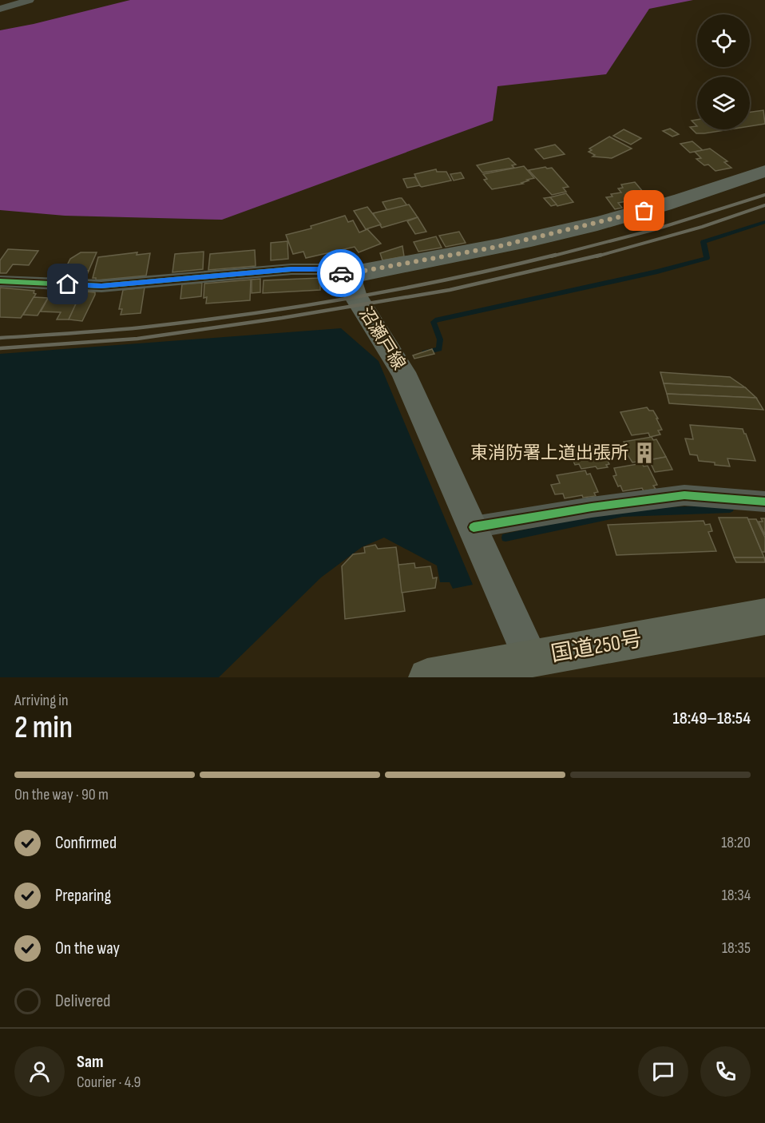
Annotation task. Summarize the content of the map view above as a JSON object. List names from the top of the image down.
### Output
{
  "streets": {
    "highway": ["国道250号"],
    "main road": ["沼瀬戸線"]
  },
  "crossings": [
    ["沼瀬戸線", "国道250号"]
  ],
  "places": {
    "building": ["東消防署上道出張所"]
  },
  "page": {
    "heading": ["2 min", "Arriving in", "18:49–18:54"],
    "panel": ["Sam", "Courier · 4.9"],
    "bar": "On the way · 90 m",
    "list": [
      ["Confirmed", "18:20"],
      ["Preparing", "18:34"],
      ["On the way", "18:35"],
      "Delivered"
    ]
  }
}
